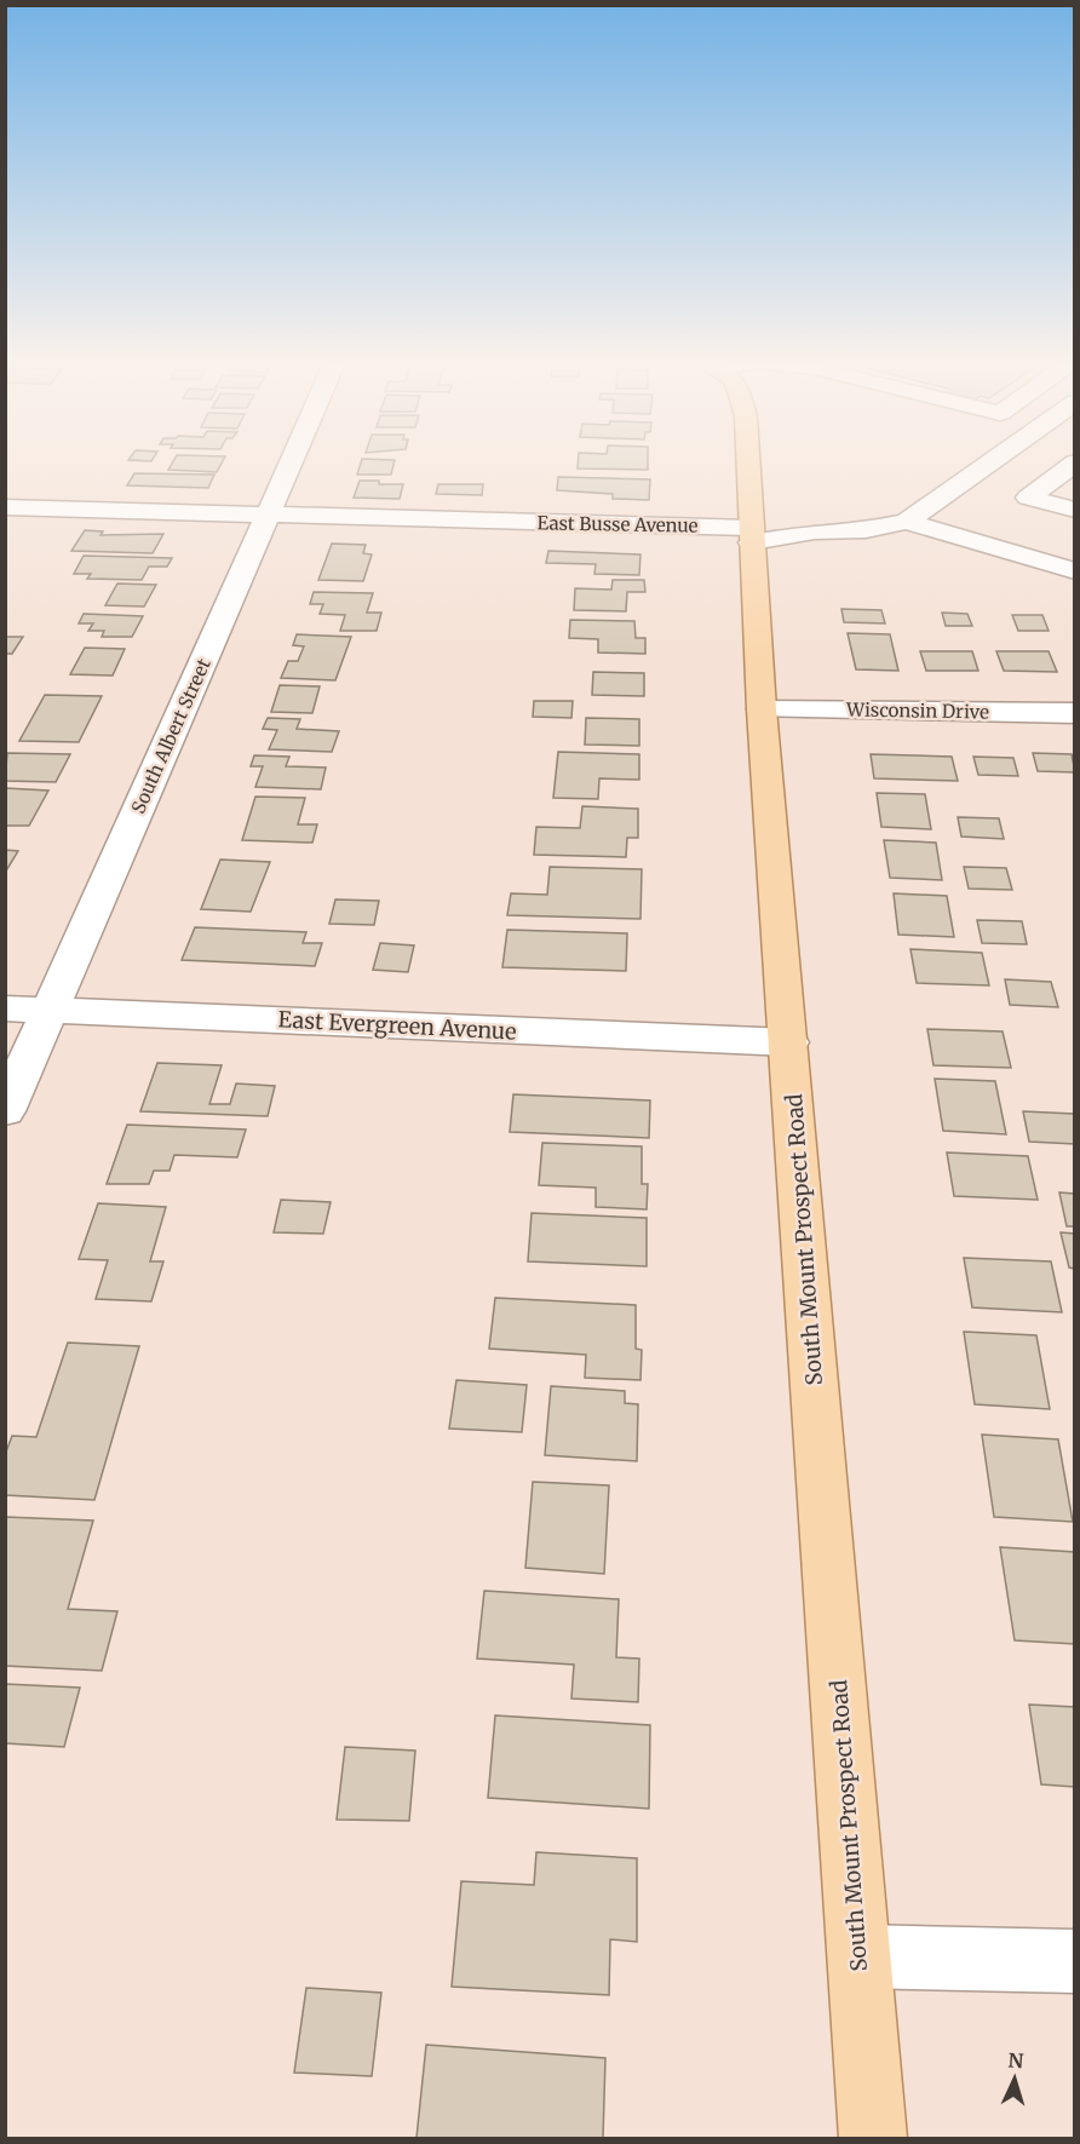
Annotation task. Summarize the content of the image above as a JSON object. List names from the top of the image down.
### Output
{
  "streets": {
    "main road": ["South Mount Prospect Road"],
    "street": [
      "East Busse Avenue",
      "Wisconsin Drive",
      "South Albert Street",
      "East Evergreen Avenue"
    ]
  },
  "crossings": [
    ["East Busse Avenue", "South Albert Street"],
    ["East Busse Avenue", "South Mount Prospect Road"],
    ["Wisconsin Drive", "South Mount Prospect Road"],
    ["South Albert Street", "East Evergreen Avenue"],
    ["East Evergreen Avenue", "South Mount Prospect Road"]
  ],
  "north": "top"
}
